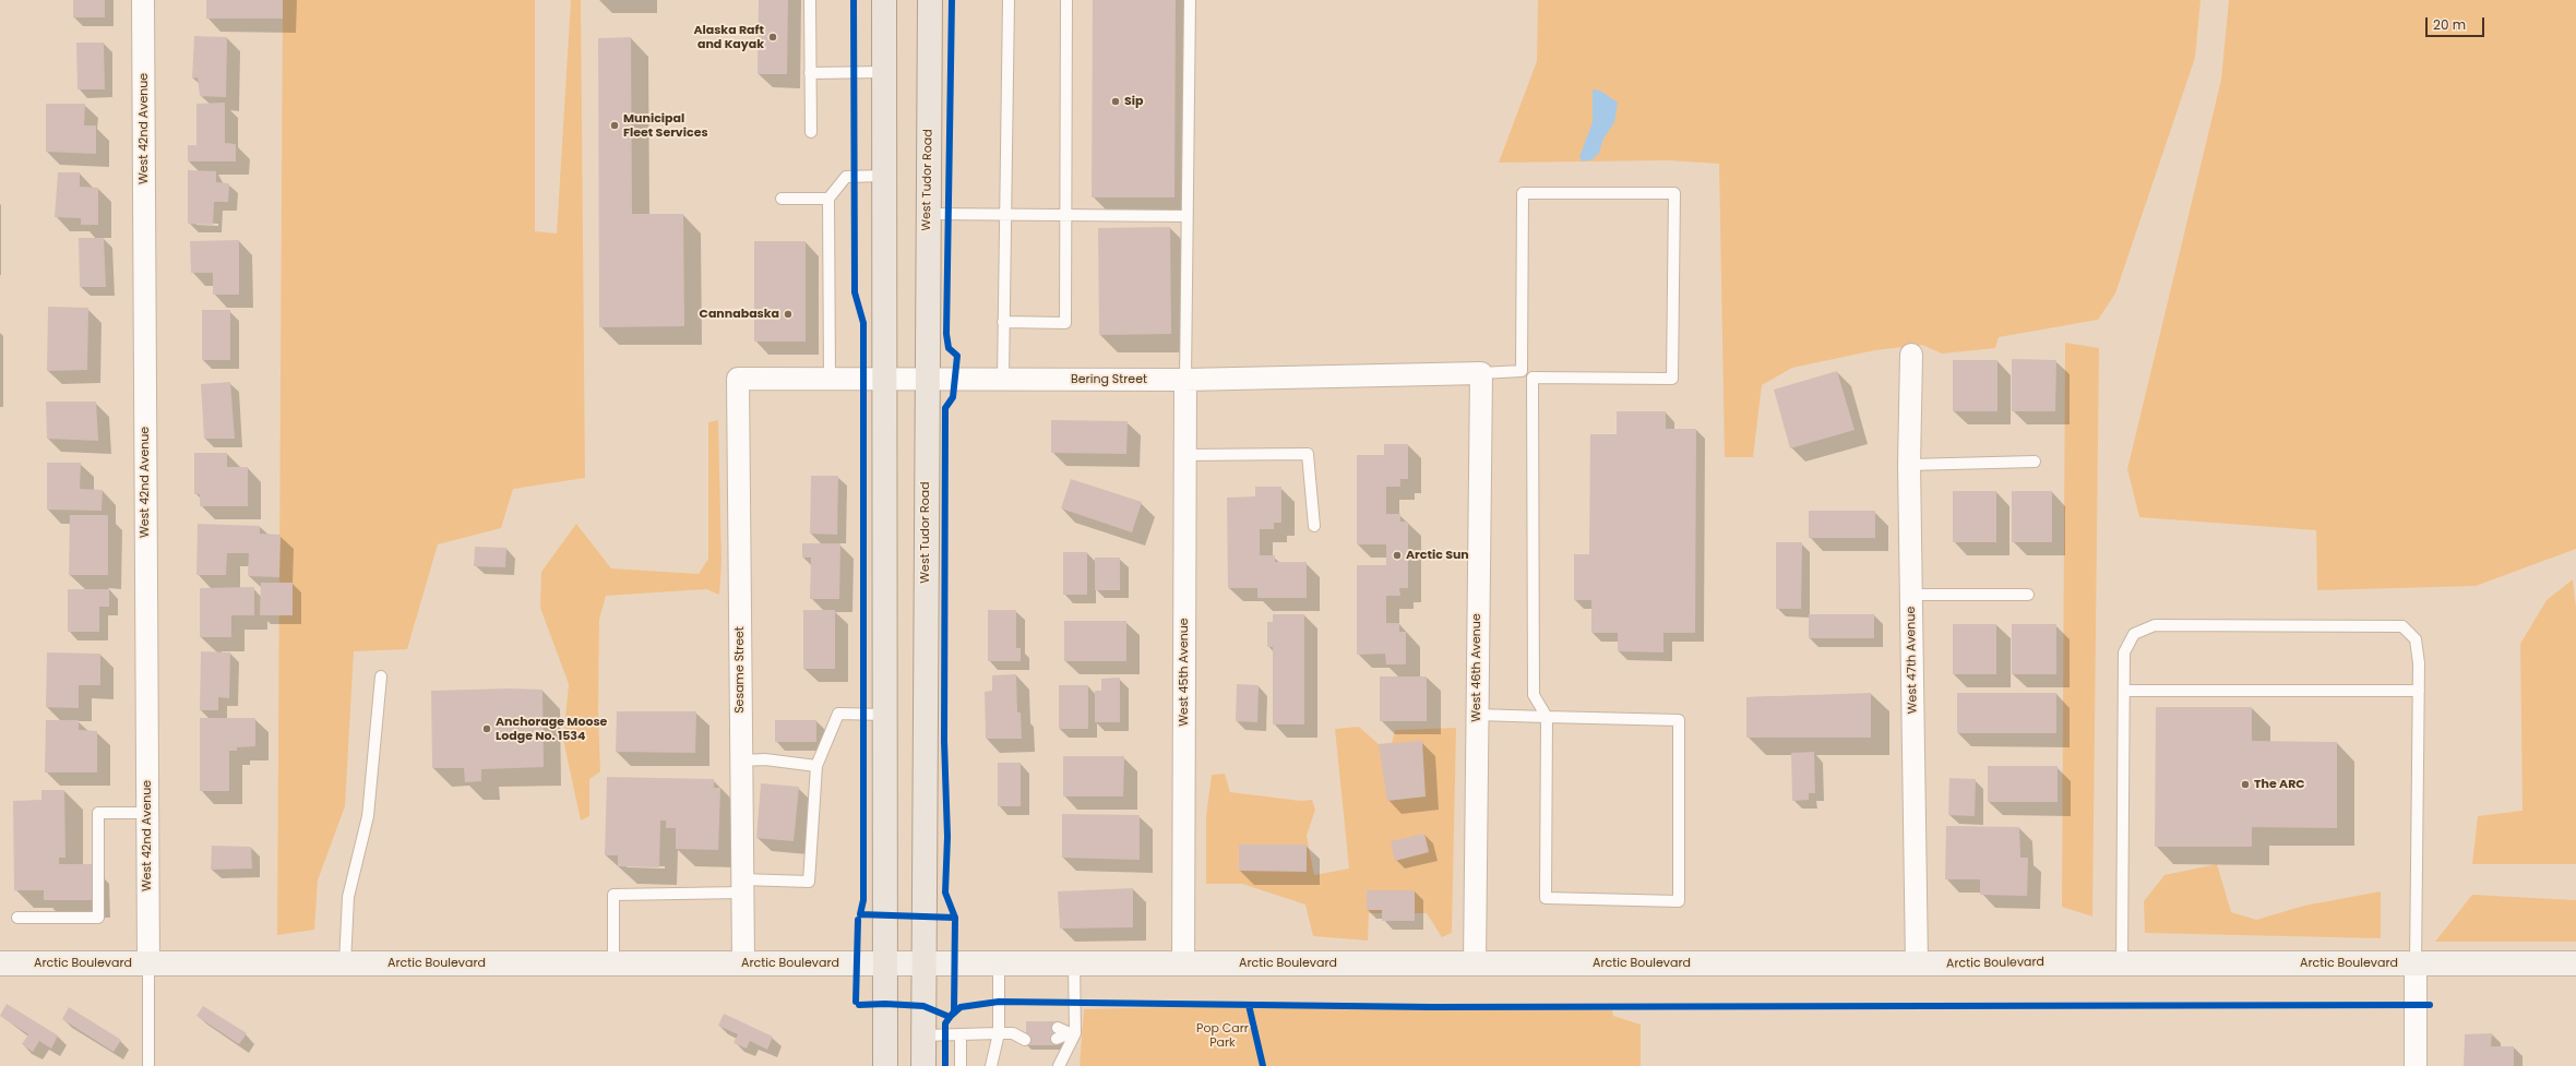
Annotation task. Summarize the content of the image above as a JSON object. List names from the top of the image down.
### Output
{
  "streets": {
    "main road": ["West Tudor Road", "Arctic Boulevard"],
    "street": [
      "West 42nd Avenue",
      "Bering Street",
      "West 47th Avenue",
      "West 46th Avenue",
      "Sesame Street",
      "West 45th Avenue"
    ]
  },
  "crossings": [
    ["West 42nd Avenue", "Arctic Boulevard"],
    ["West Tudor Road", "Bering Street"],
    ["West Tudor Road", "Arctic Boulevard"],
    ["Bering Street", "West 46th Avenue"],
    ["Bering Street", "Sesame Street"],
    ["Bering Street", "West 45th Avenue"],
    ["West 47th Avenue", "Arctic Boulevard"],
    ["West 46th Avenue", "Arctic Boulevard"],
    ["Sesame Street", "Arctic Boulevard"],
    ["West 45th Avenue", "Arctic Boulevard"]
  ],
  "parks": ["Pop Carr Park"],
  "places": [
    "Alaska Raft and Kayak",
    "Sip",
    "Municipal Fleet Services",
    "Cannabaska",
    "Arctic Sun",
    "Anchorage Moose Lodge No. 1534",
    "The ARC"
  ],
  "scale_bar": "20 m"
}
